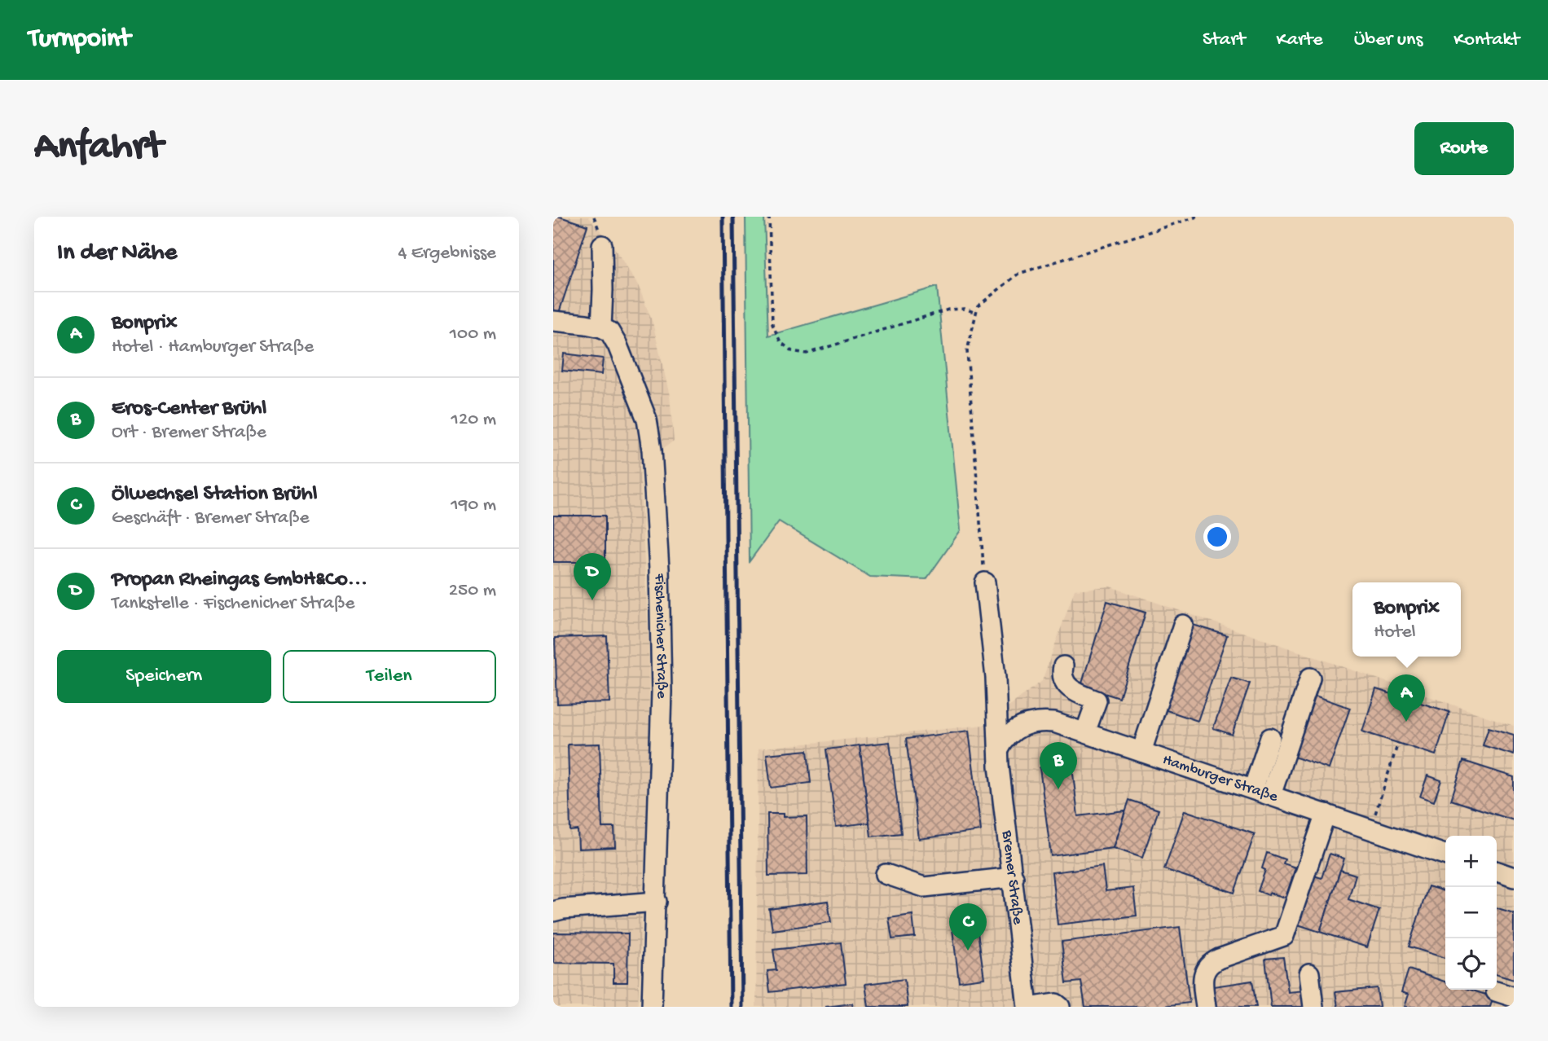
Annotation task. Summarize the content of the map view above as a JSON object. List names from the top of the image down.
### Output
{
  "streets": {
    "street": ["Fischenicher Straße", "Hamburger Straße", "Bremer Straße"]
  },
  "crossings": [
    ["Hamburger Straße", "Bremer Straße"]
  ],
  "page": {
    "header": "Turnpoint",
    "nav": [
      "Start",
      "Karte",
      "Über uns",
      "Kontakt"
    ],
    "buttons": [
      "Route",
      ["Speichern", "Teilen"]
    ],
    "title": "Anfahrt",
    "heading": ["In der Nähe", "4 Ergebnisse"],
    "list": [
      {
        "mark": "A",
        "name": "Bonprix",
        "note": "Hotel · Hamburger Straße",
        "value": "100 m"
      },
      {
        "mark": "B",
        "name": "Eros-Center Brühl",
        "note": "Ort · Bremer Straße",
        "value": "120 m"
      },
      {
        "mark": "C",
        "name": "Ölwechsel Station Brühl",
        "note": "Geschäft · Bremer Straße",
        "value": "190 m"
      },
      {
        "mark": "D",
        "name": "Propan Rheingas GmbH&Co...",
        "note": "Tankstelle · Fischenicher Straße",
        "value": "250 m"
      }
    ],
    "pins": [
      "D",
      "A",
      "B",
      "C"
    ],
    "popup": ["Bonprix", "Hotel"],
    "map_buttons": ["+", "−"]
  }
}
